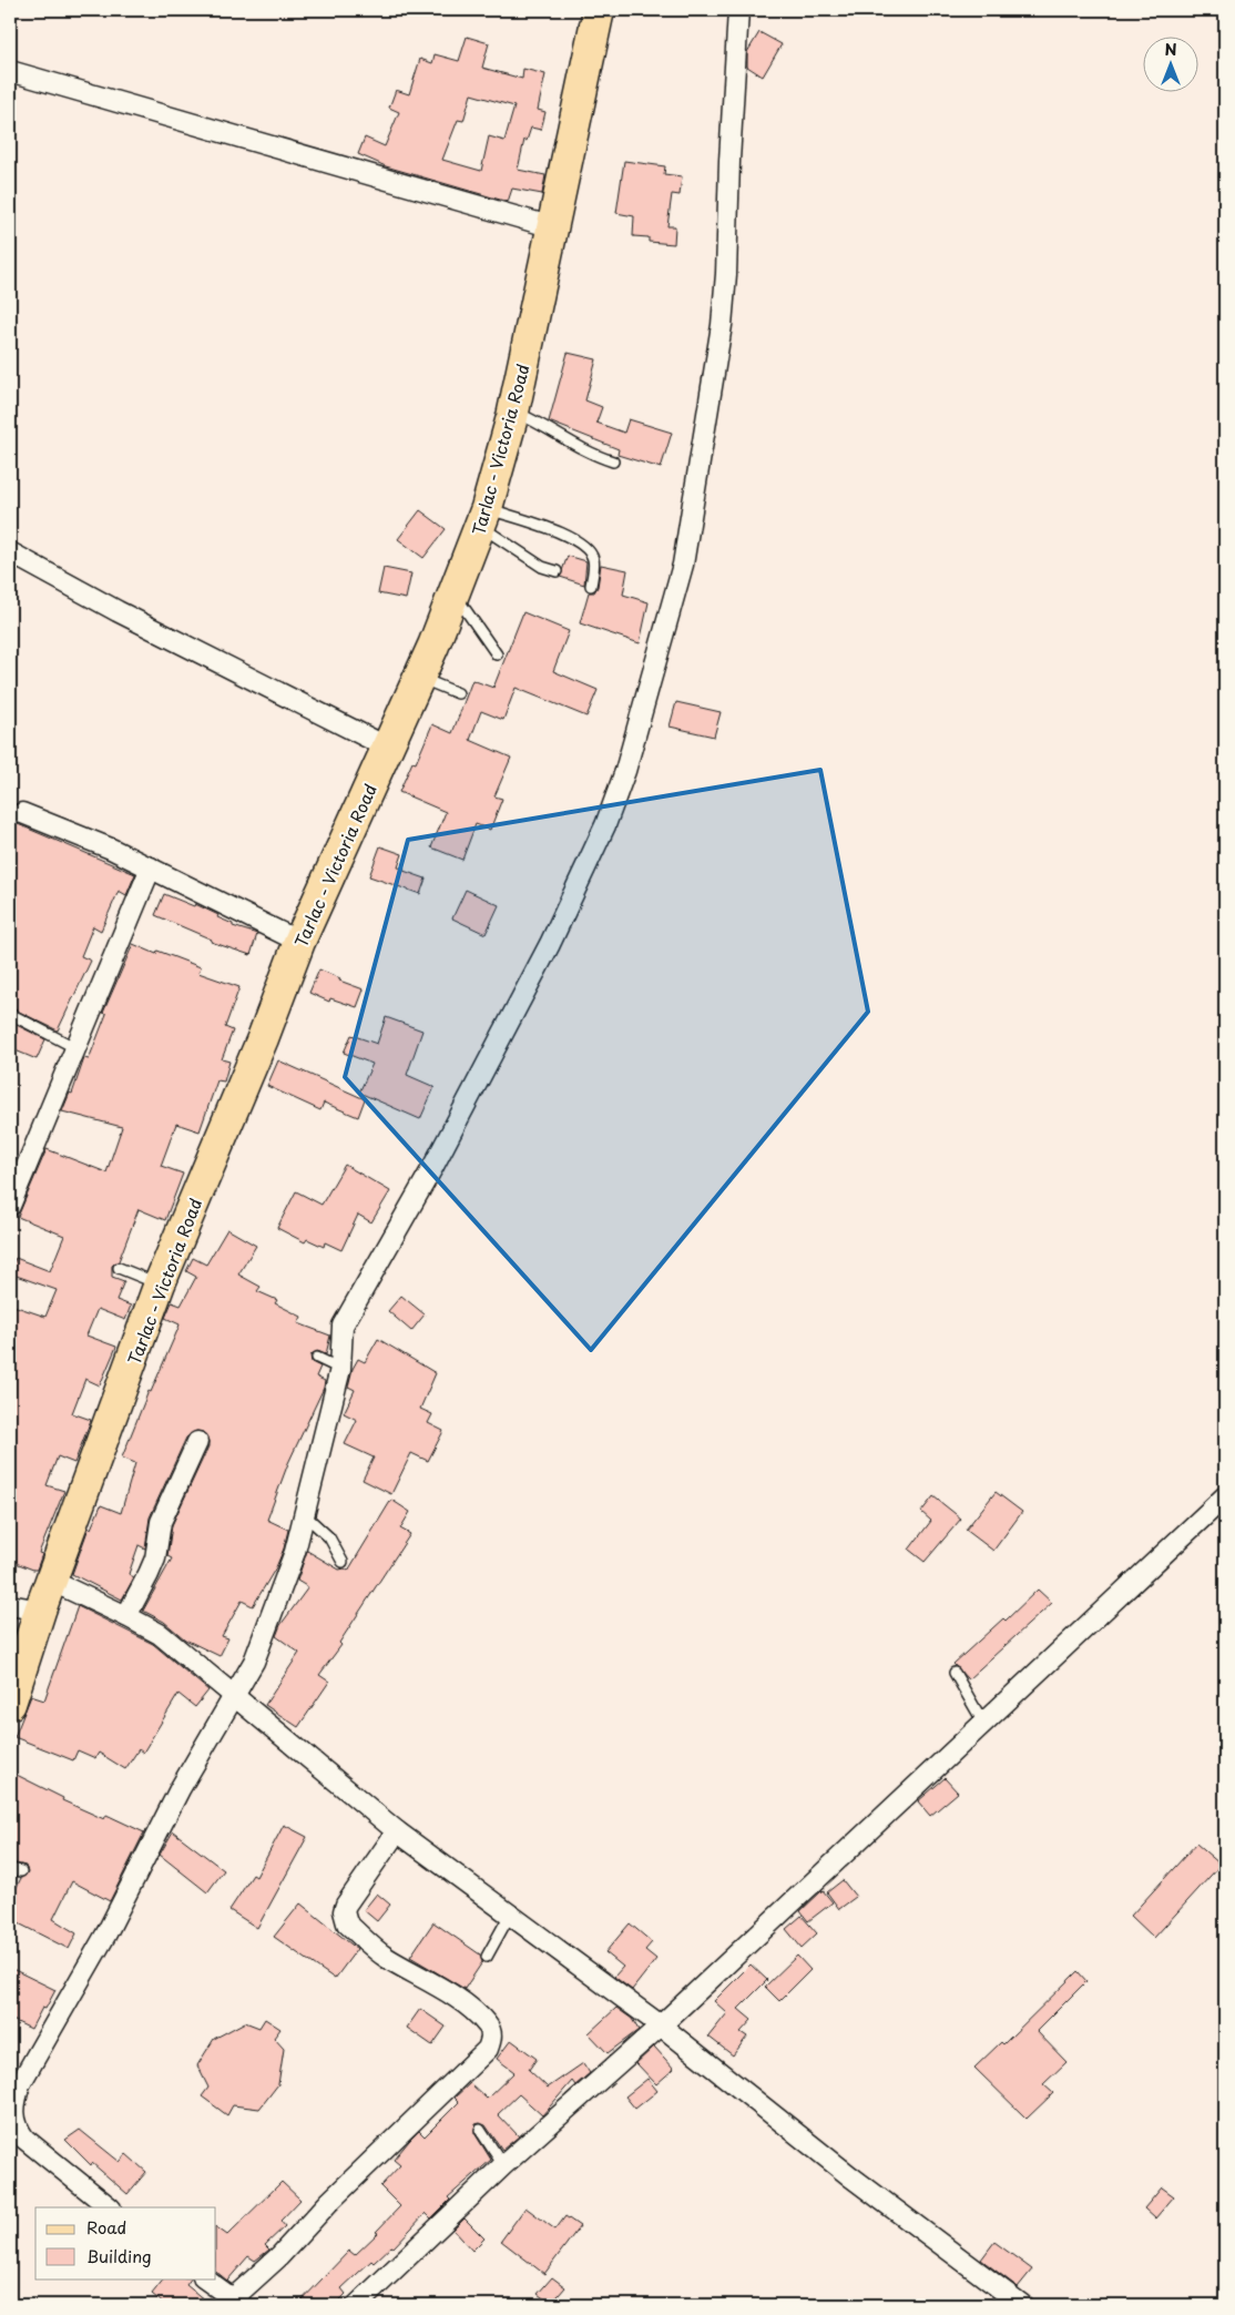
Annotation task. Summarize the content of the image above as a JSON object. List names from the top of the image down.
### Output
{
  "streets": {
    "main road": ["Tarlac - Victoria Road"]
  },
  "legend": ["Road", "Building"],
  "north": "top"
}
